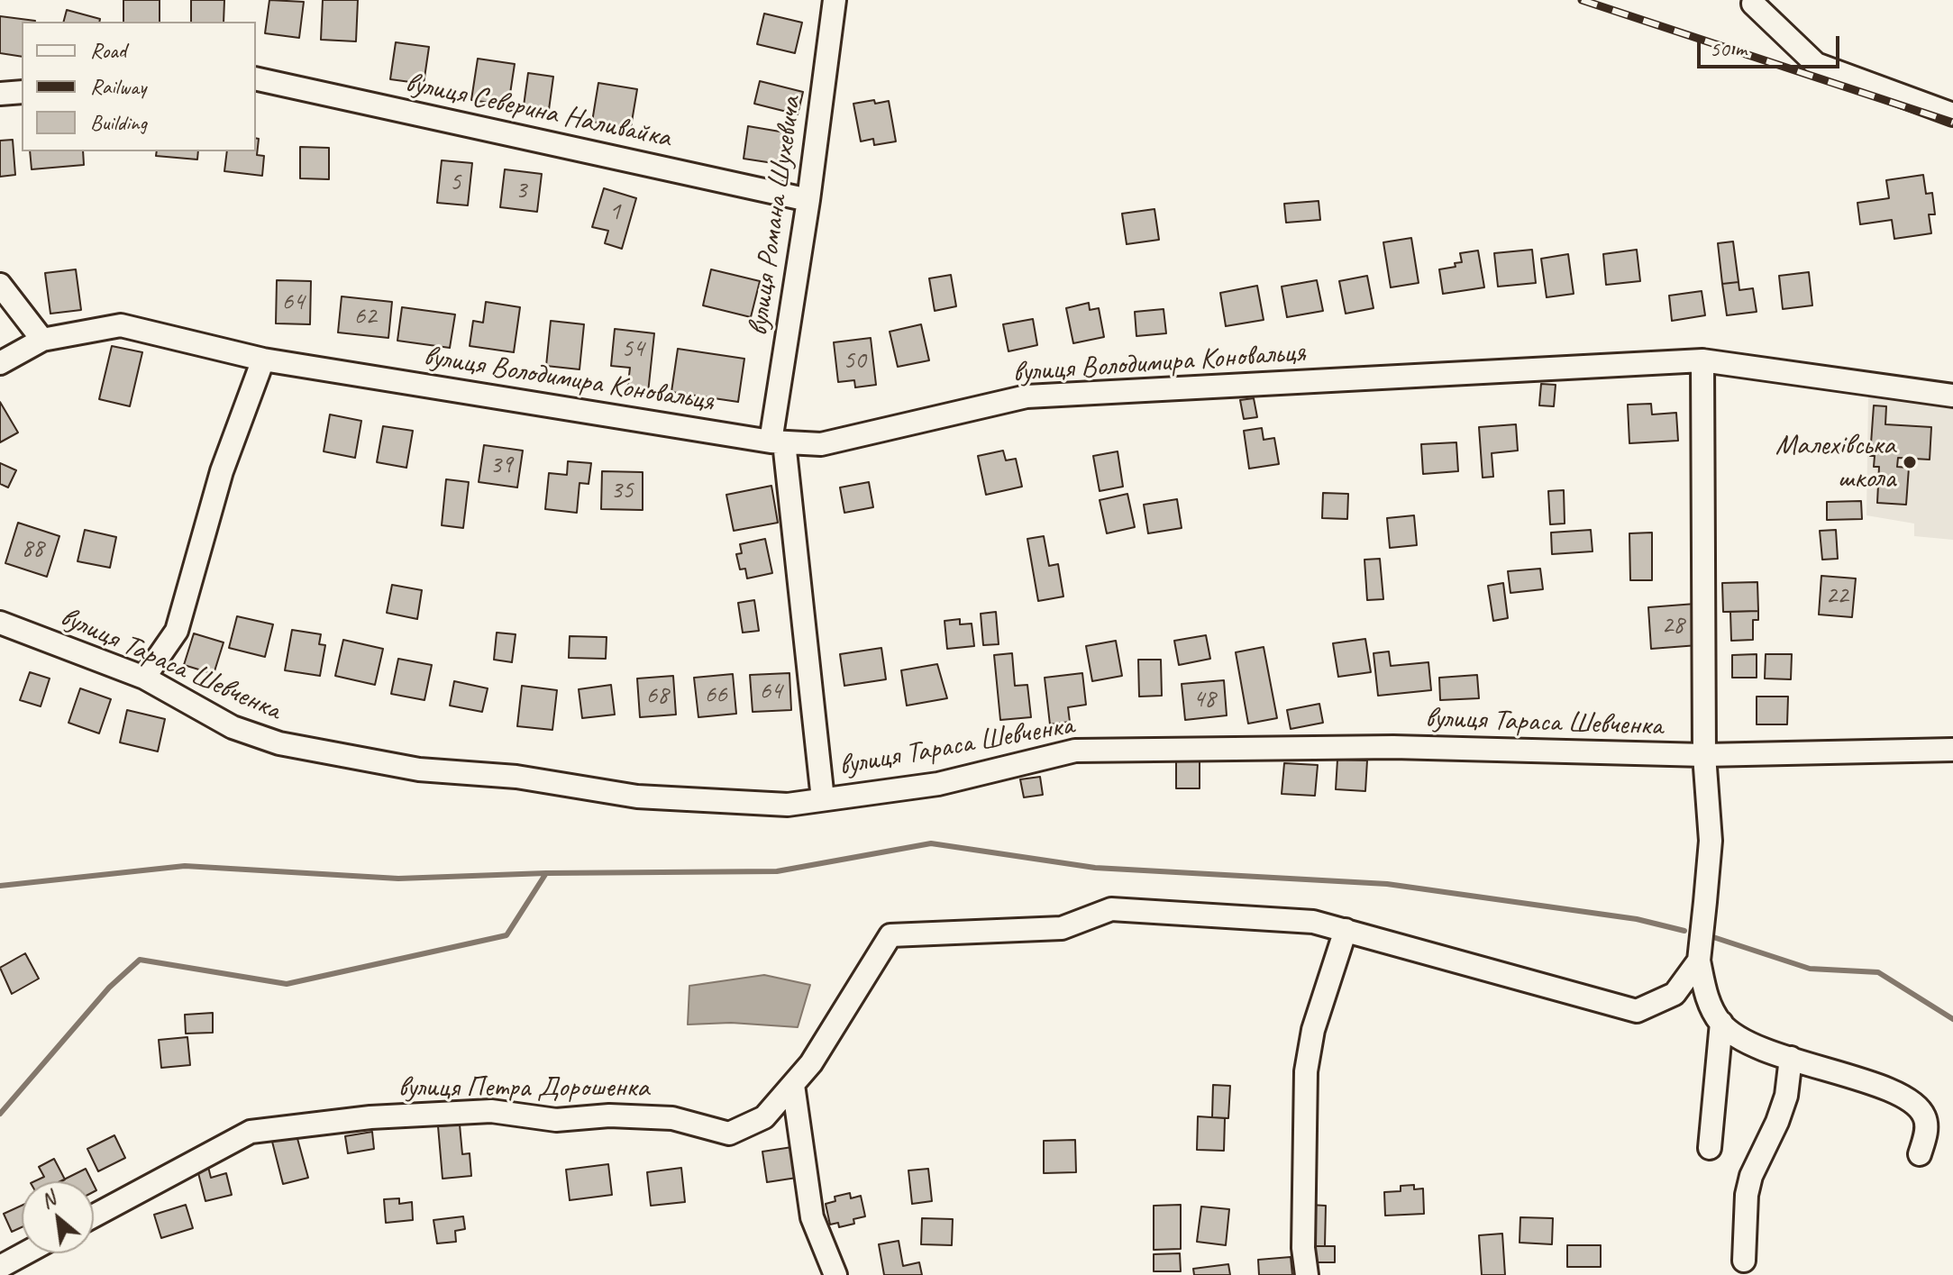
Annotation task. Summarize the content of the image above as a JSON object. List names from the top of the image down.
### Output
{
  "streets": {
    "street": [
      "вулиця Северина Наливайка",
      "вулиця Романа Шухевича",
      "вулиця Володимира Коновальця",
      "вулиця Тараса Шевченка",
      "вулиця Петра Дорошенка"
    ]
  },
  "crossings": [
    ["вулиця Северина Наливайка", "вулиця Романа Шухевича"],
    ["вулиця Романа Шухевича", "вулиця Володимира Коновальця"],
    ["вулиця Романа Шухевича", "вулиця Тараса Шевченка"]
  ],
  "places": ["Малехівська школа"],
  "house_numbers": [
    "5",
    "3",
    "1",
    "64",
    "62",
    "54",
    "50",
    "39",
    "35",
    "88",
    "22",
    "28",
    "64",
    "66",
    "68",
    "48"
  ],
  "legend": ["Road", "Railway", "Building"],
  "scale_bar": "50 m",
  "north": "top left"
}
